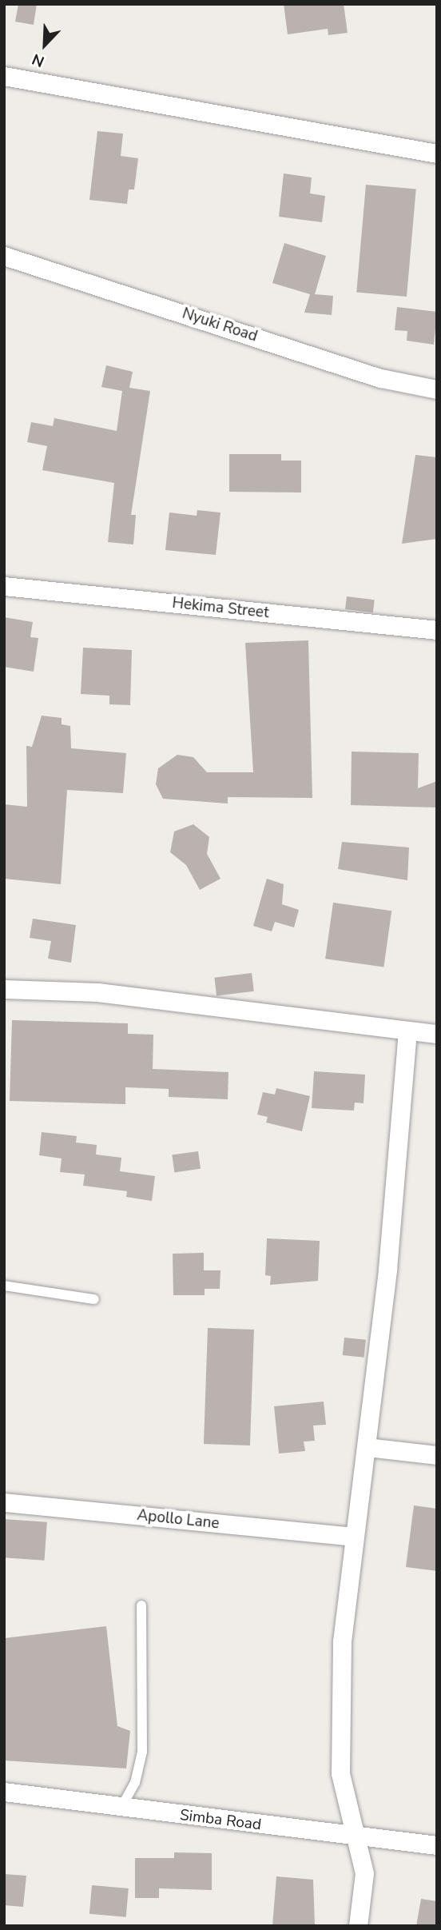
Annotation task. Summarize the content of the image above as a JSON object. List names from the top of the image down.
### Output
{
  "streets": {
    "street": [
      "Nyuki Road",
      "Hekima Street",
      "Apollo Lane",
      "Simba Road"
    ]
  },
  "north": "bottom left"
}
